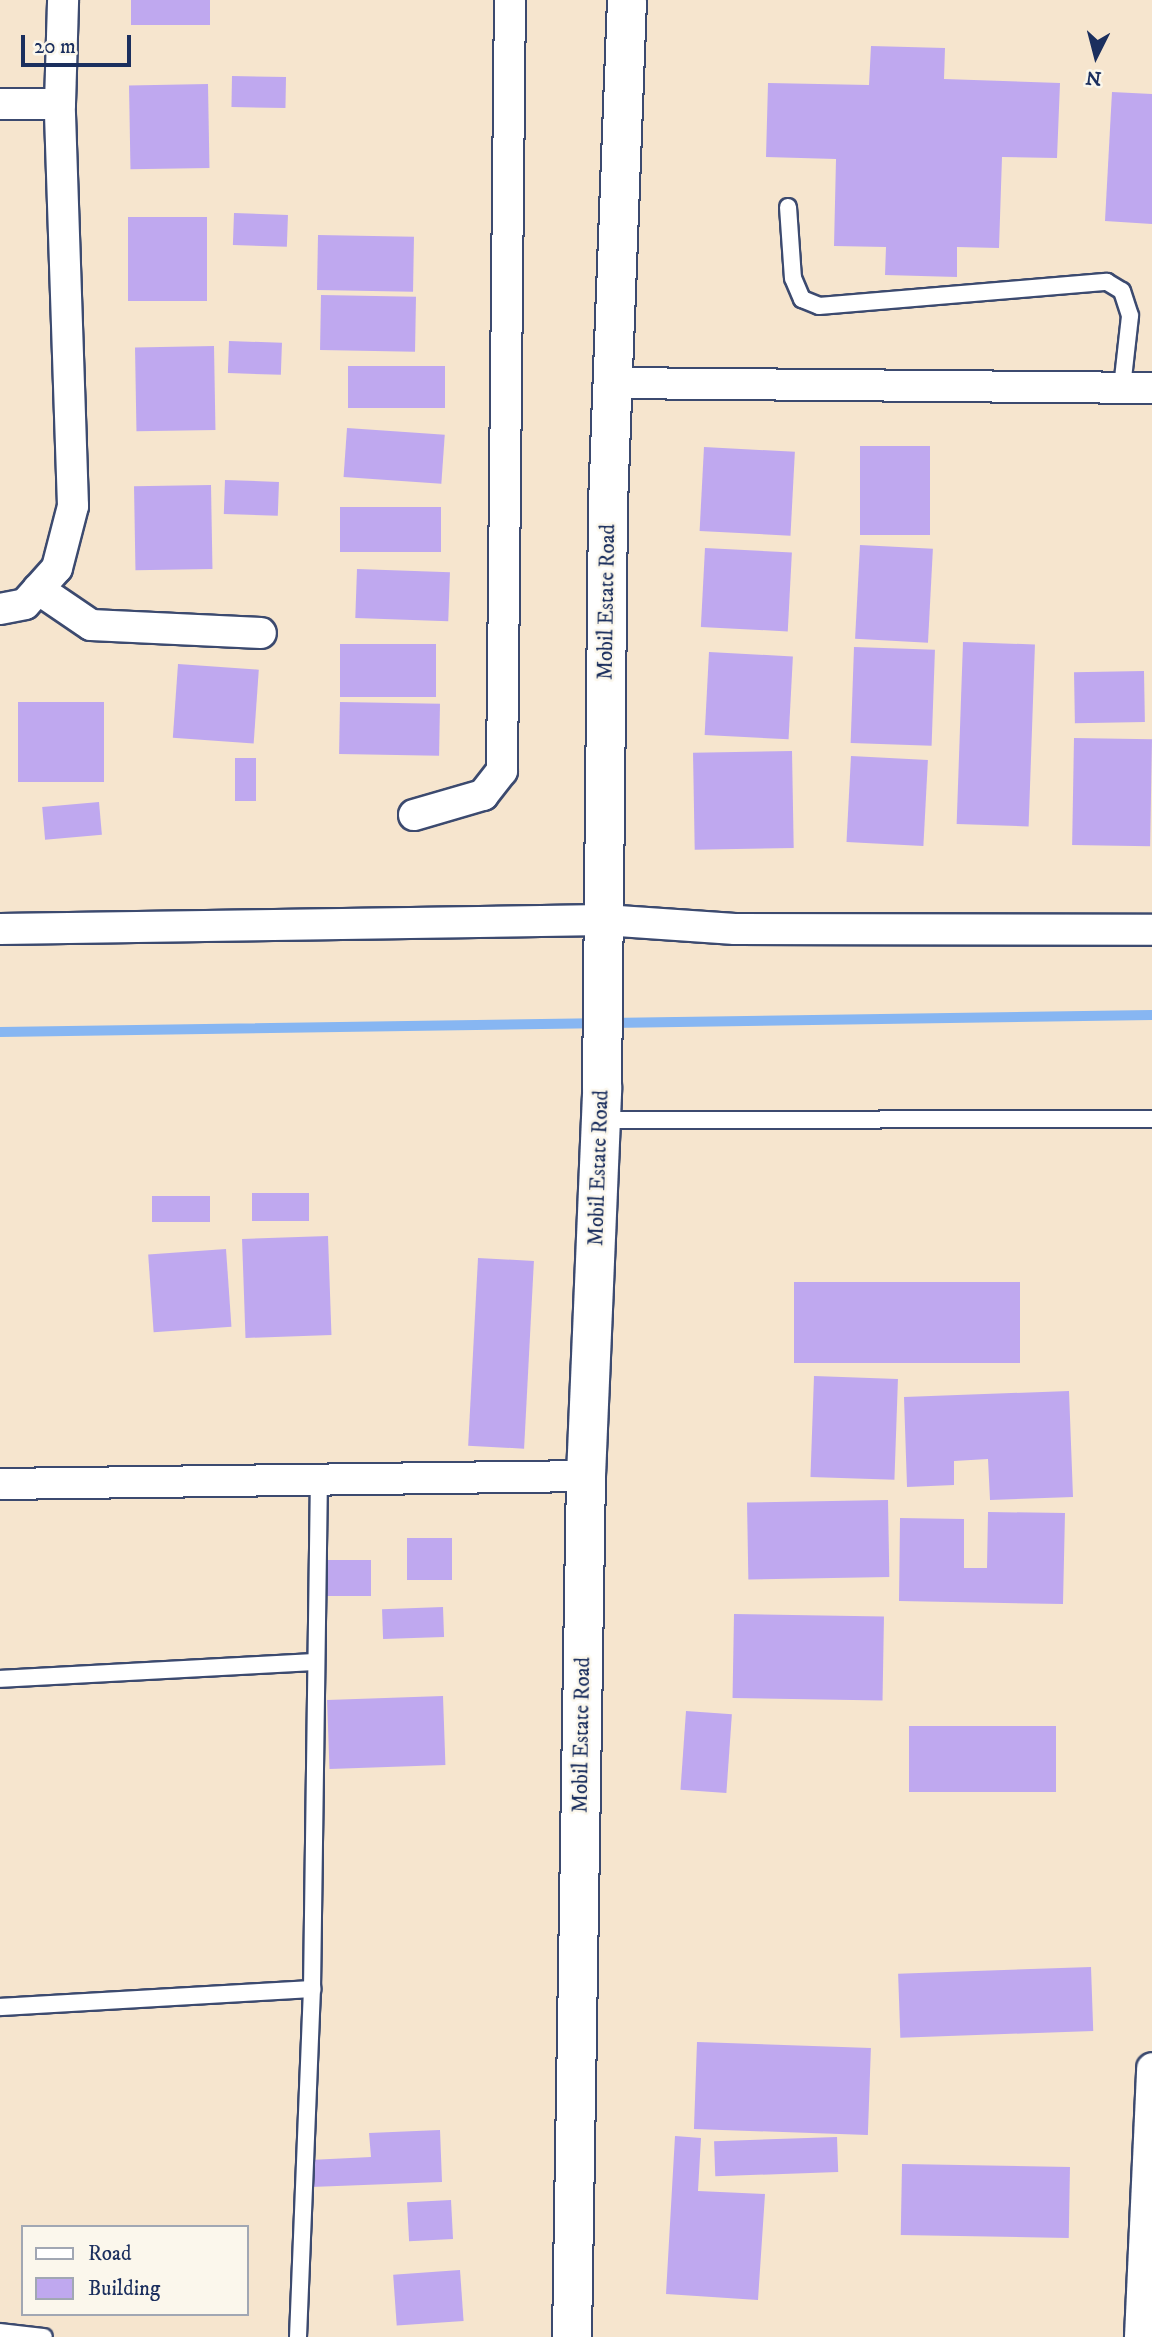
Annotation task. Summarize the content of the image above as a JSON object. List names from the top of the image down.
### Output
{
  "streets": {
    "main road": ["Mobil Estate Road"]
  },
  "legend": ["Road", "Building"],
  "scale_bar": "20 m",
  "north": "bottom"
}
